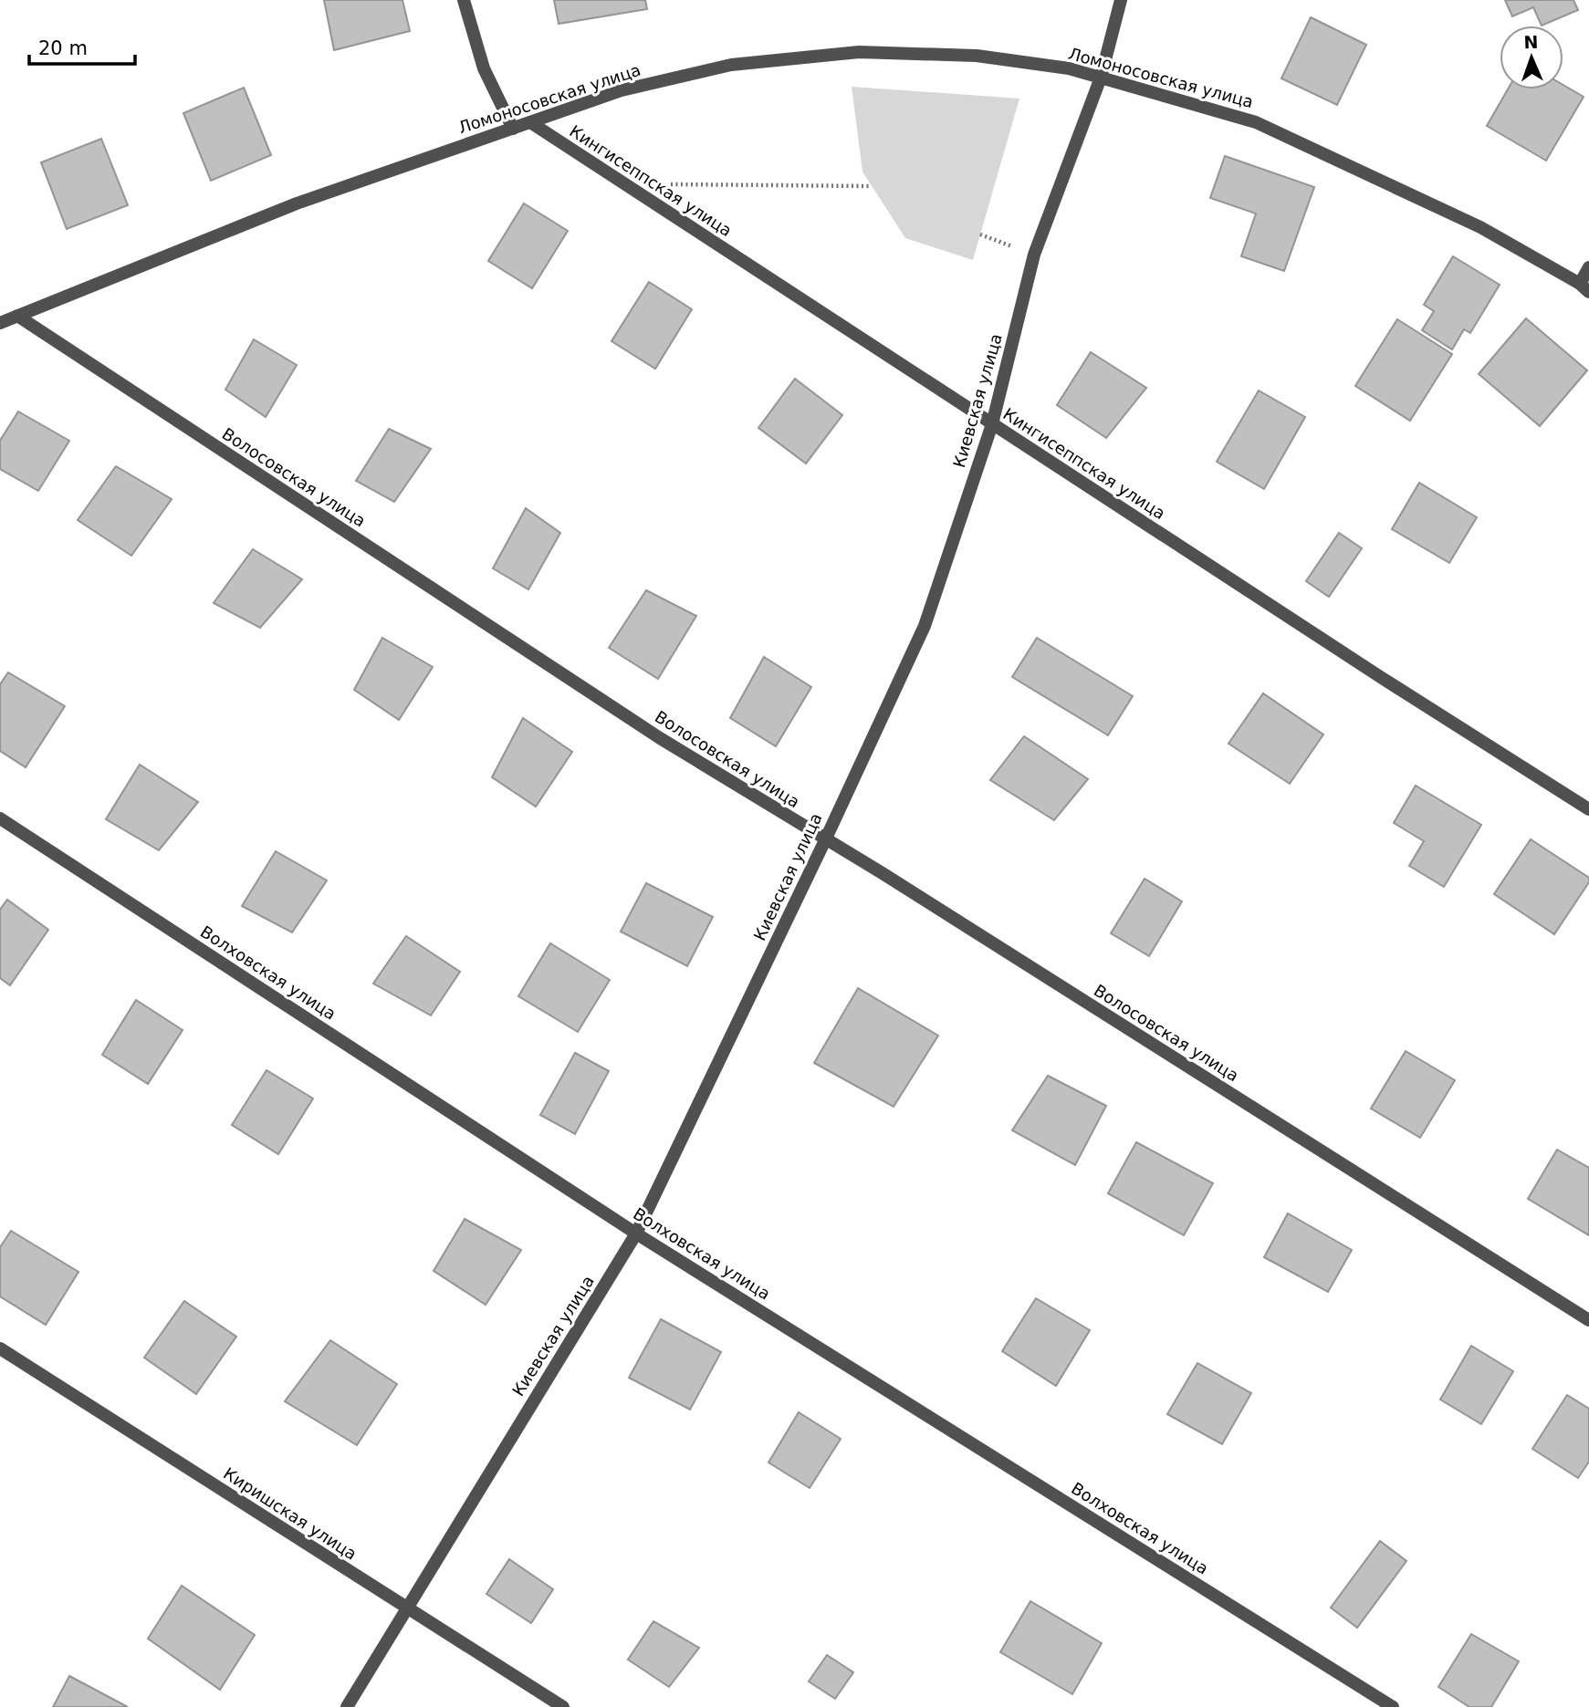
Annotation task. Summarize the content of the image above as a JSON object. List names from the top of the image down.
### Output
{
  "streets": {
    "street": [
      "Ломоносовская улица",
      "Кингисеппская улица",
      "Киевская улица",
      "Волосовская улица",
      "Волховская улица",
      "Киришская улица"
    ]
  },
  "crossings": [
    ["Ломоносовская улица", "Кингисеппская улица"],
    ["Ломоносовская улица", "Киевская улица"],
    ["Ломоносовская улица", "Волосовская улица"],
    ["Кингисеппская улица", "Киевская улица"],
    ["Киевская улица", "Волосовская улица"],
    ["Киевская улица", "Волховская улица"],
    ["Киевская улица", "Киришская улица"]
  ],
  "scale_bar": "20 m",
  "north": "top"
}
